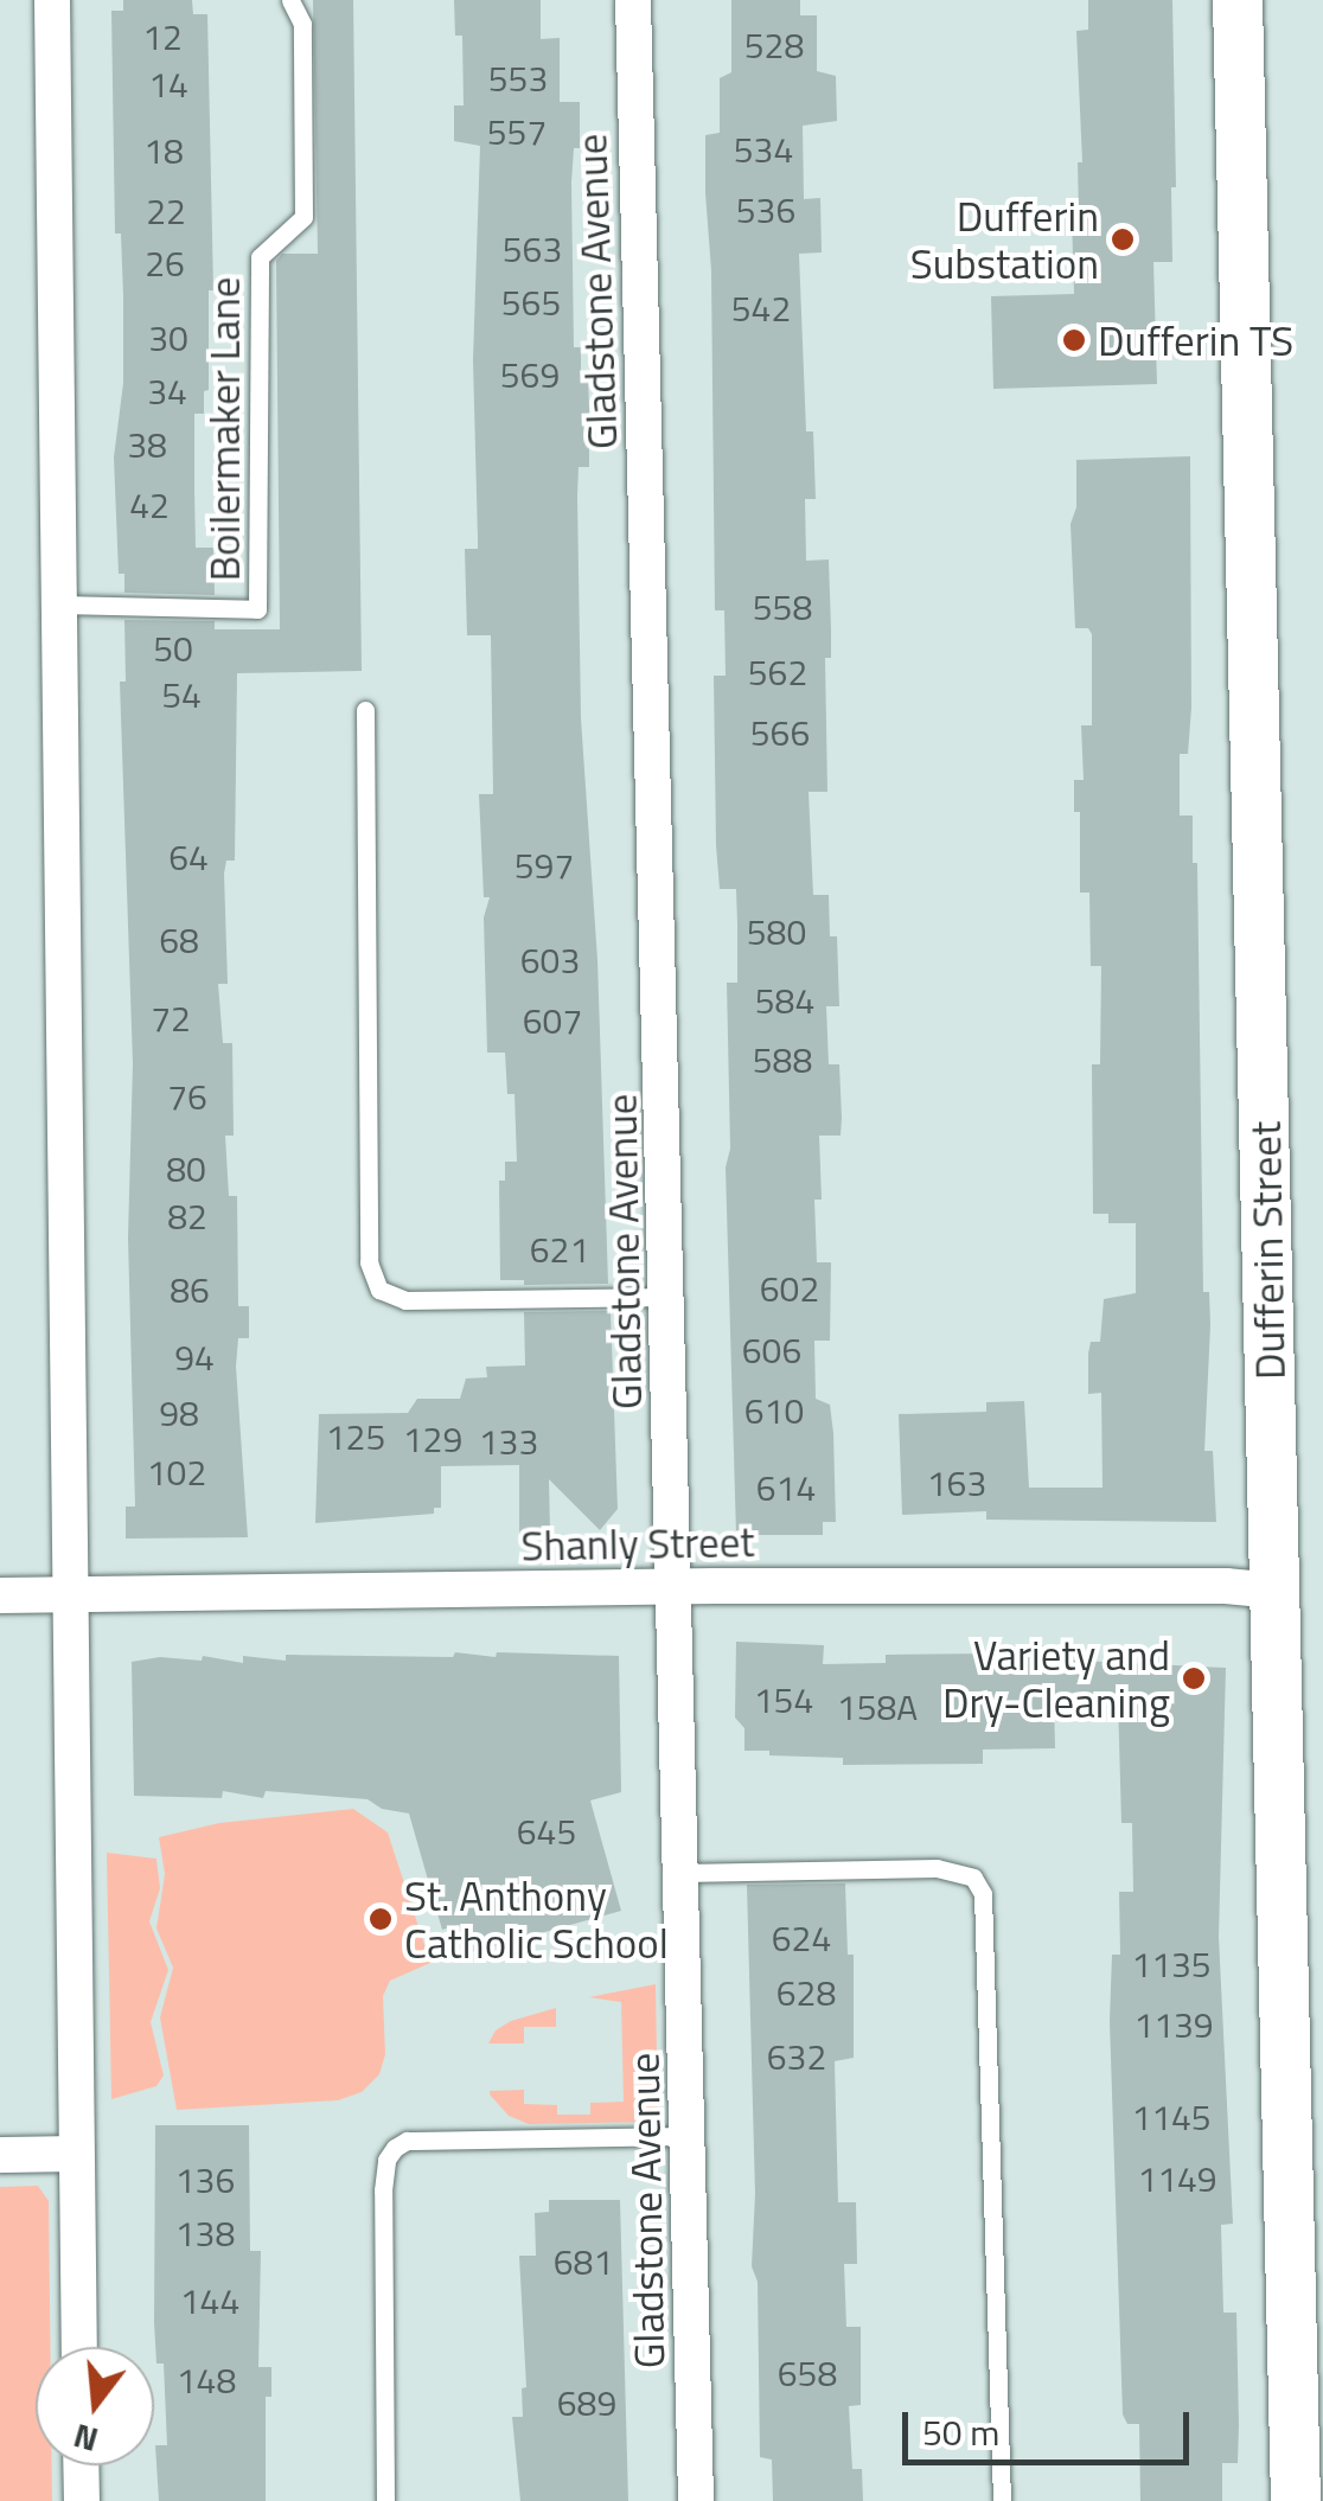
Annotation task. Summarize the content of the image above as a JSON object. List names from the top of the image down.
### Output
{
  "streets": {
    "main road": ["Dufferin Street"],
    "street": ["Gladstone Avenue", "Shanly Street"],
    "lane": ["Boilermaker Lane"]
  },
  "crossings": [
    ["Gladstone Avenue", "Shanly Street"],
    ["Dufferin Street", "Shanly Street"]
  ],
  "places": [
    "Dufferin Substation",
    "Dufferin TS",
    "Variety and Dry-Cleaning",
    "St. Anthony Catholic School"
  ],
  "house_numbers": [
    "12",
    "528",
    "553",
    "14",
    "557",
    "534",
    "18",
    "536",
    "22",
    "563",
    "26",
    "565",
    "542",
    "30",
    "569",
    "34",
    "38",
    "42",
    "558",
    "50",
    "562",
    "54",
    "566",
    "64",
    "597",
    "580",
    "68",
    "603",
    "584",
    "72",
    "607",
    "588",
    "76",
    "80",
    "82",
    "621",
    "602",
    "86",
    "606",
    "94",
    "610",
    "98",
    "125",
    "129",
    "133",
    "102",
    "163",
    "614",
    "154",
    "158A",
    "645",
    "624",
    "1135",
    "628",
    "1139",
    "632",
    "1145",
    "1149",
    "136",
    "138",
    "681",
    "144",
    "658",
    "148",
    "689"
  ],
  "scale_bar": "50 m",
  "north": "bottom"
}
